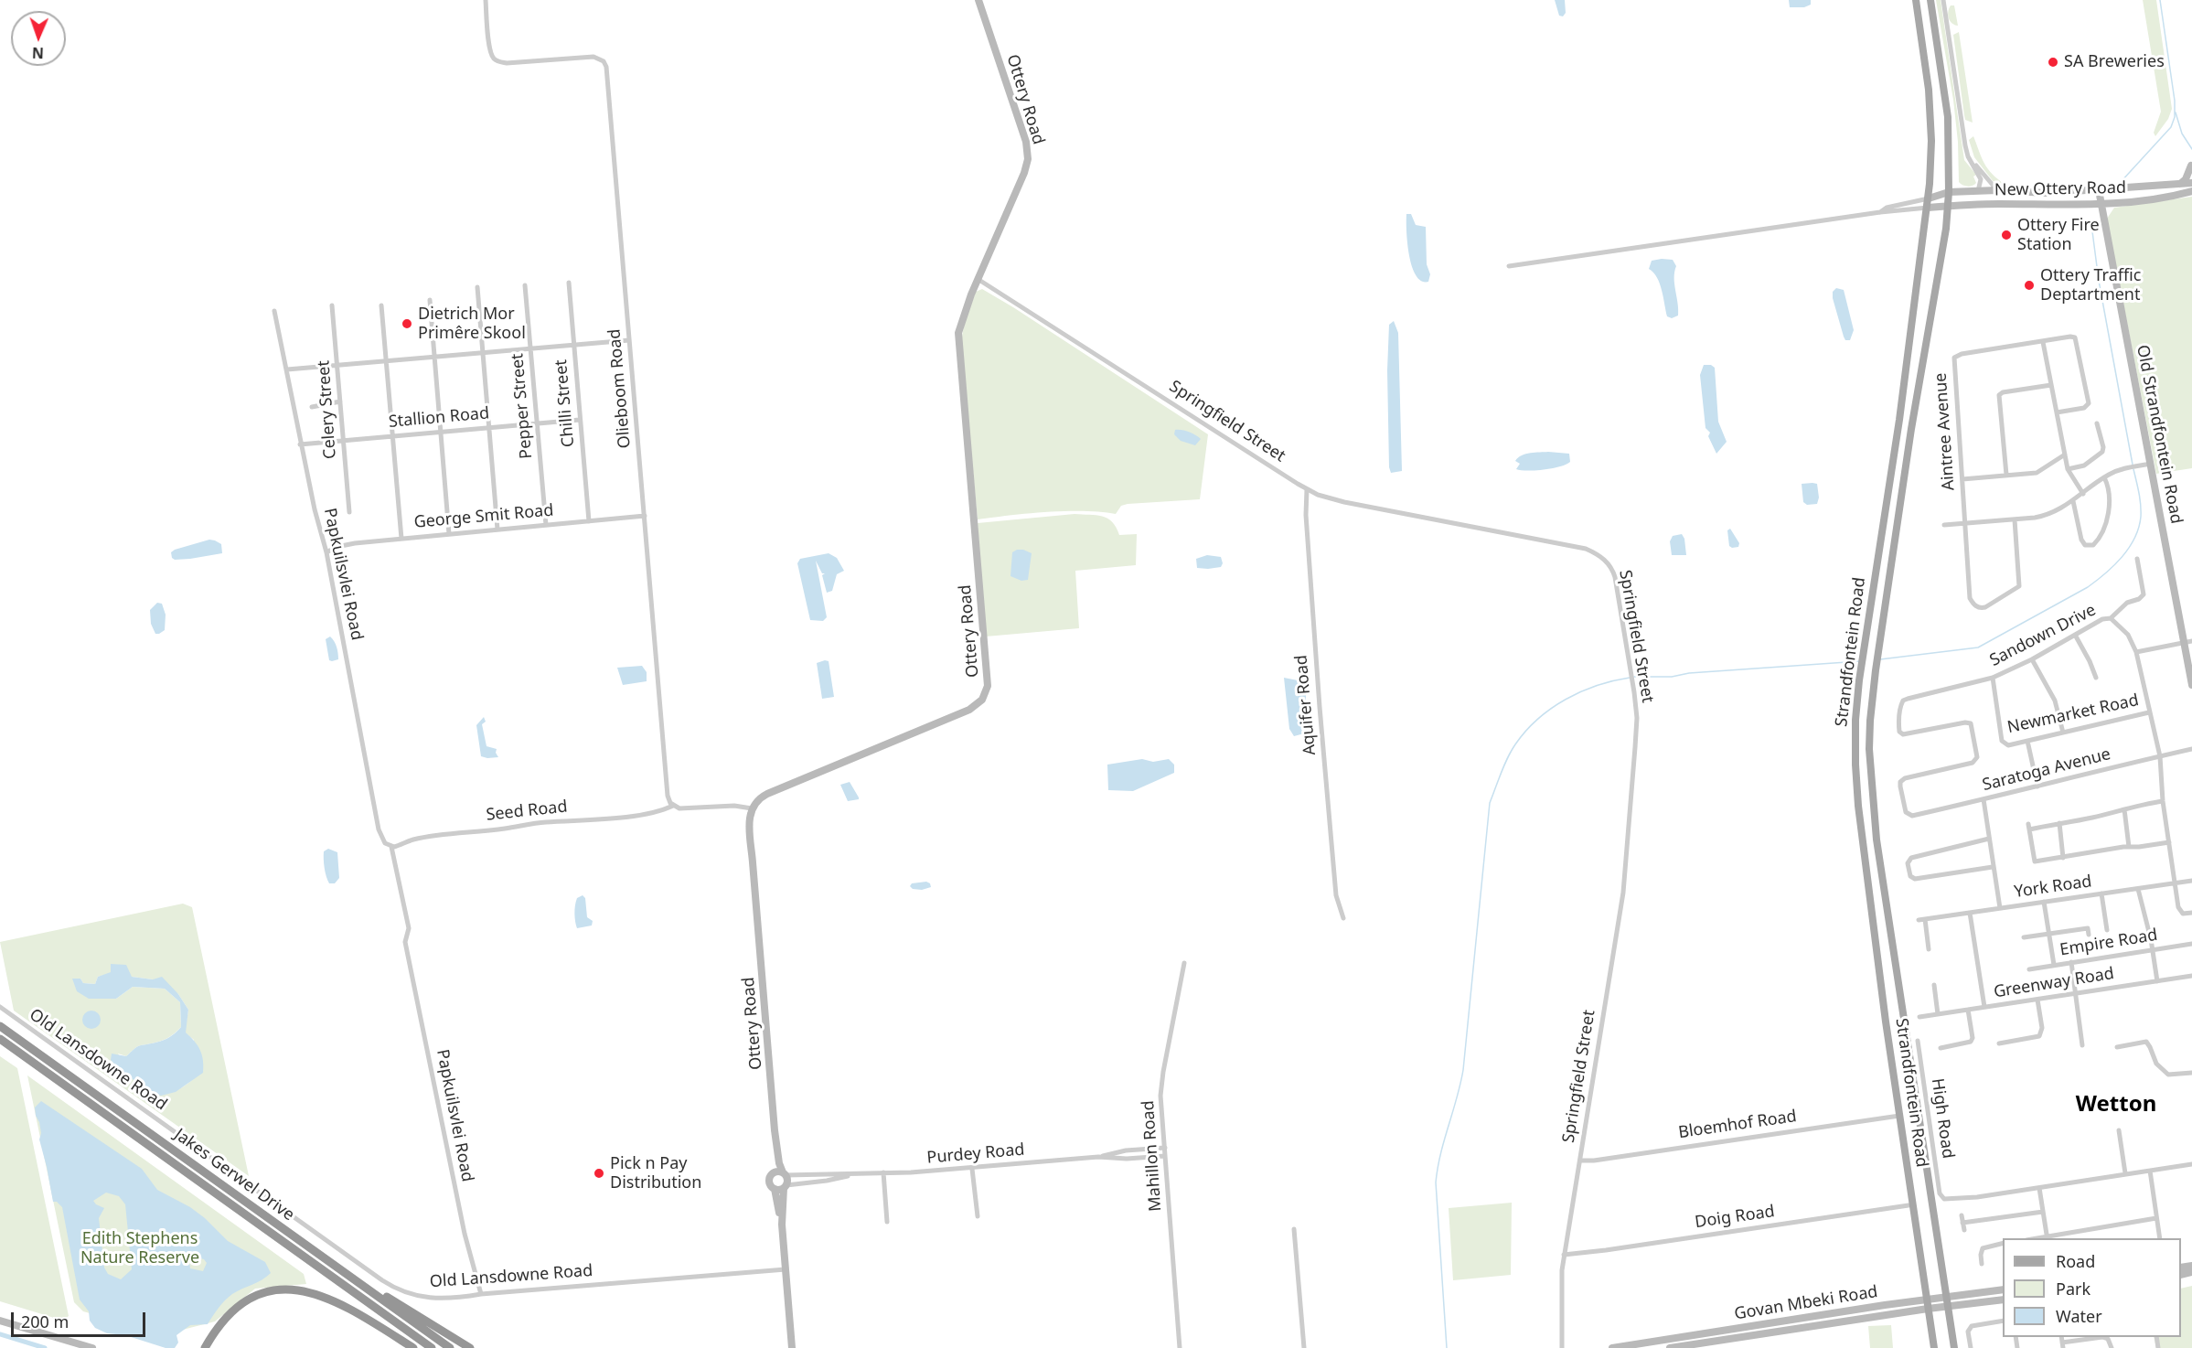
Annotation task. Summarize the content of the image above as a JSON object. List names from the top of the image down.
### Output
{
  "streets": {
    "highway": ["Jakes Gerwel Drive"],
    "main road": ["Strandfontein Road"],
    "street": [
      "Ottery Road",
      "New Ottery Road",
      "Olieboom Road",
      "Chilli Street",
      "Pepper Street",
      "Celery Street",
      "Stallion Road",
      "Springfield Street",
      "Aintree Avenue",
      "Old Strandfontein Road",
      "George Smit Road",
      "Papkuilsvlei Road",
      "Sandown Drive",
      "Aquifer Road",
      "Newmarket Road",
      "Saratoga Avenue",
      "Seed Road",
      "York Road",
      "Empire Road",
      "Greenway Road",
      "Old Lansdowne Road",
      "High Road",
      "Bloemhof Road",
      "Purdey Road",
      "Mahillon Road",
      "Doig Road",
      "Govan Mbeki Road"
    ]
  },
  "crossings": [
    ["Ottery Road", "Springfield Street"],
    ["Ottery Road", "Purdey Road"],
    ["New Ottery Road", "Old Strandfontein Road"],
    ["New Ottery Road", "Strandfontein Road"],
    ["Olieboom Road", "George Smit Road"],
    ["Olieboom Road", "Seed Road"],
    ["Chilli Street", "Stallion Road"],
    ["Chilli Street", "George Smit Road"],
    ["Pepper Street", "Stallion Road"],
    ["Pepper Street", "George Smit Road"],
    ["Celery Street", "Stallion Road"],
    ["Stallion Road", "Papkuilsvlei Road"],
    ["Springfield Street", "Aquifer Road"],
    ["Springfield Street", "Bloemhof Road"],
    ["Springfield Street", "Doig Road"],
    ["George Smit Road", "Papkuilsvlei Road"],
    ["Papkuilsvlei Road", "Seed Road"],
    ["Papkuilsvlei Road", "Old Lansdowne Road"],
    ["Sandown Drive", "Newmarket Road"],
    ["Sandown Drive", "Saratoga Avenue"],
    ["Sandown Drive", "York Road"],
    ["Strandfontein Road", "Bloemhof Road"],
    ["Strandfontein Road", "Govan Mbeki Road"],
    ["Purdey Road", "Mahillon Road"]
  ],
  "districts": ["Wetton"],
  "parks": ["Edith Stephens Nature Reserve"],
  "places": [
    "SA Breweries",
    "Ottery Fire Station",
    "Ottery Traffic Deptartment",
    "Dietrich Mor Primêre Skool",
    "Pick n Pay Distribution"
  ],
  "legend": ["Road", "Park", "Water"],
  "scale_bar": "200 m",
  "north": "bottom"
}
